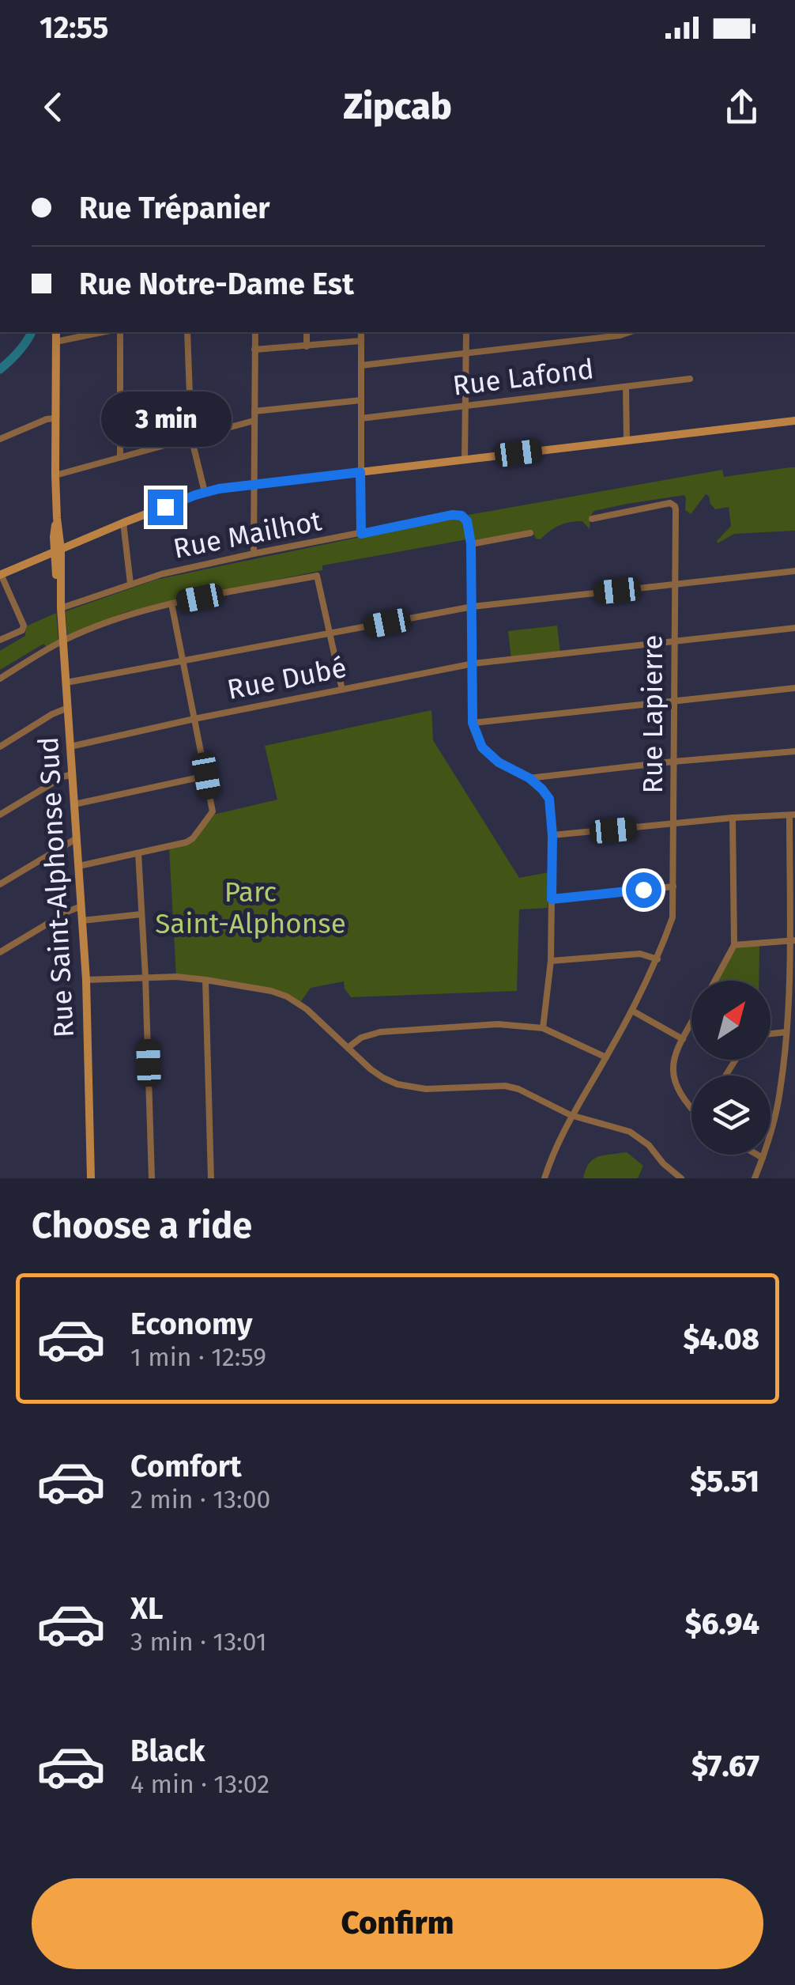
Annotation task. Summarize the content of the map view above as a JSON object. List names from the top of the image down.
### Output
{
  "streets": {
    "street": [
      "Rue Lafond",
      "Rue Mailhot",
      "Rue Dubé",
      "Rue Lapierre",
      "Rue Saint-Alphonse Sud"
    ]
  },
  "crossings": [
    ["Rue Mailhot", "Rue Saint-Alphonse Sud"],
    ["Rue Dubé", "Rue Lapierre"],
    ["Rue Dubé", "Rue Saint-Alphonse Sud"]
  ],
  "parks": ["Parc Saint-Alphonse"],
  "north": "top right",
  "page": {
    "status": "12:55",
    "header": "Zipcab",
    "banner": ["Rue Trépanier", "Rue Notre-Dame Est"],
    "bubble": "3 min",
    "heading": "Choose a ride",
    "list": [
      {
        "name": "Economy",
        "note": "1 min · 12:59",
        "value": "$4.08"
      },
      {
        "name": "Comfort",
        "note": "2 min · 13:00",
        "value": "$5.51"
      },
      {
        "name": "XL",
        "note": "3 min · 13:01",
        "value": "$6.94"
      },
      {
        "name": "Black",
        "note": "4 min · 13:02",
        "value": "$7.67"
      }
    ],
    "buttons": "Confirm"
  }
}
